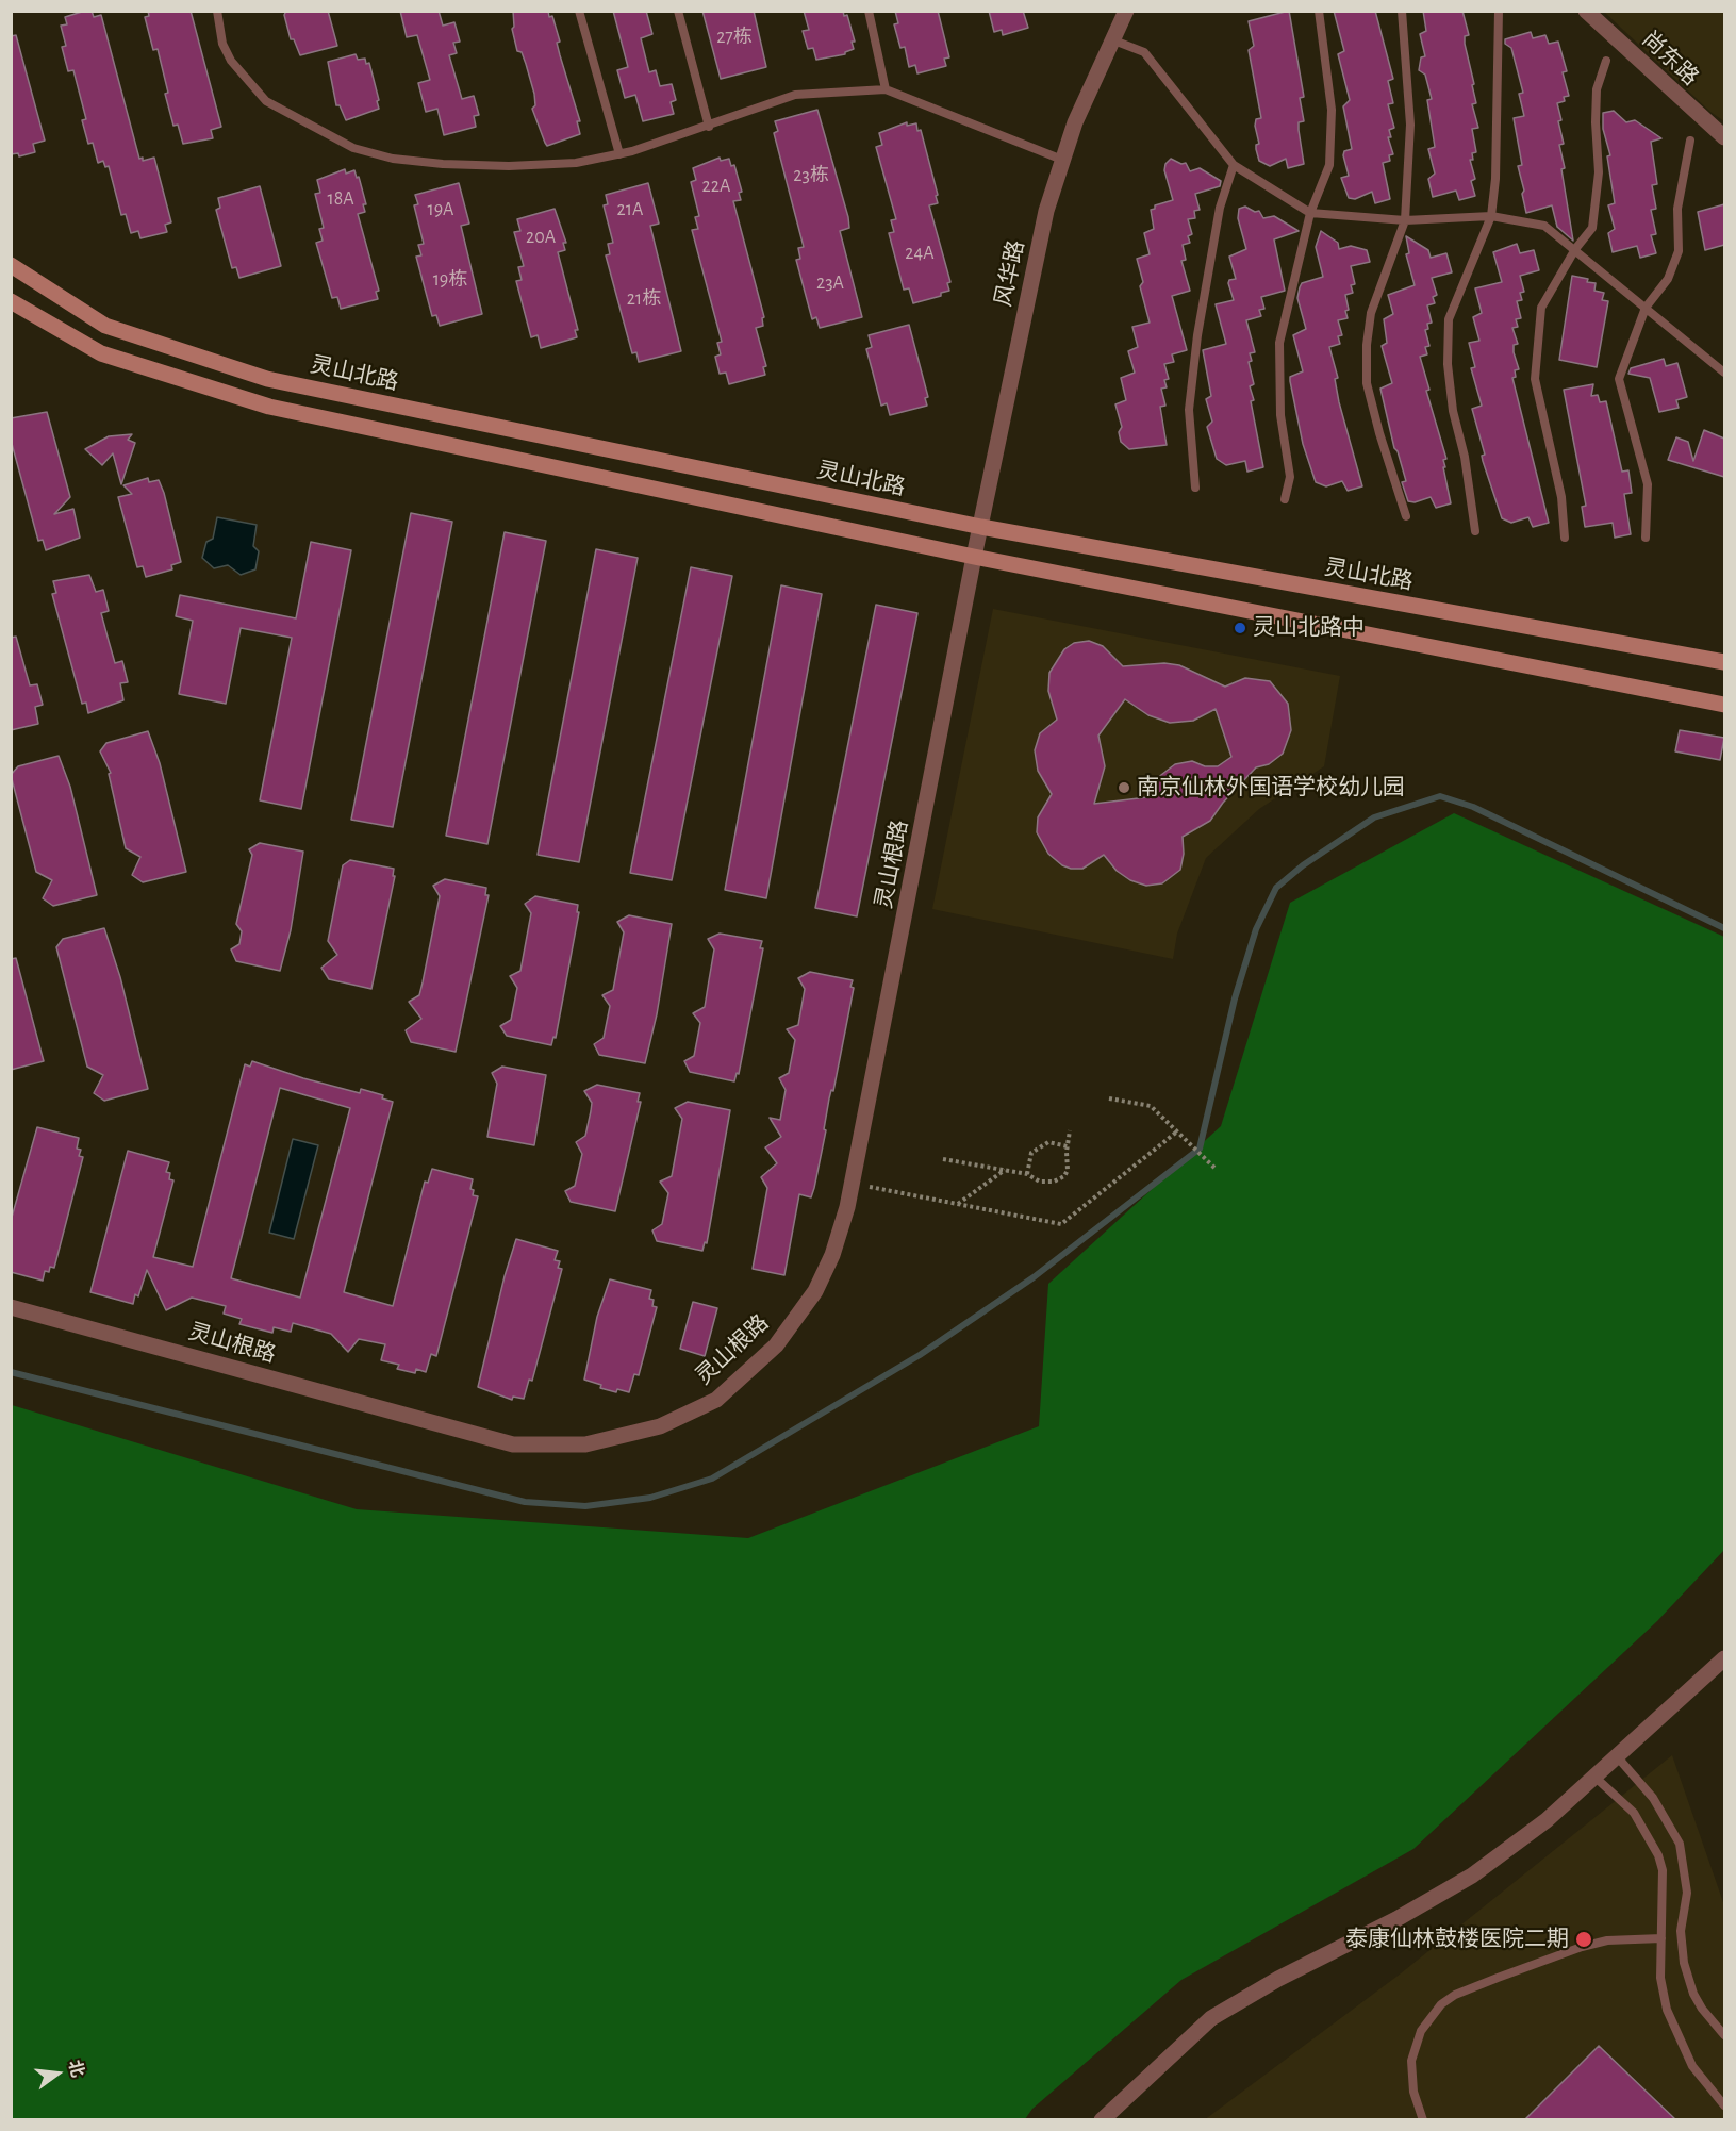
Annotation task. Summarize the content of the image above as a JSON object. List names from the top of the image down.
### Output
{
  "streets": {
    "main road": ["灵山北路"],
    "street": ["尚东路", "风华路", "灵山根路"]
  },
  "crossings": [
    ["风华路", "灵山北路"],
    ["风华路", "灵山根路"]
  ],
  "places": ["灵山北路中", "南京仙林外国语学校幼儿园", "泰康仙林鼓楼医院二期"],
  "house_numbers": [
    "27栋",
    "23栋",
    "22A",
    "18A",
    "19A",
    "21A",
    "20A",
    "24A",
    "19栋",
    "23A",
    "21栋"
  ],
  "north": "right"
}
